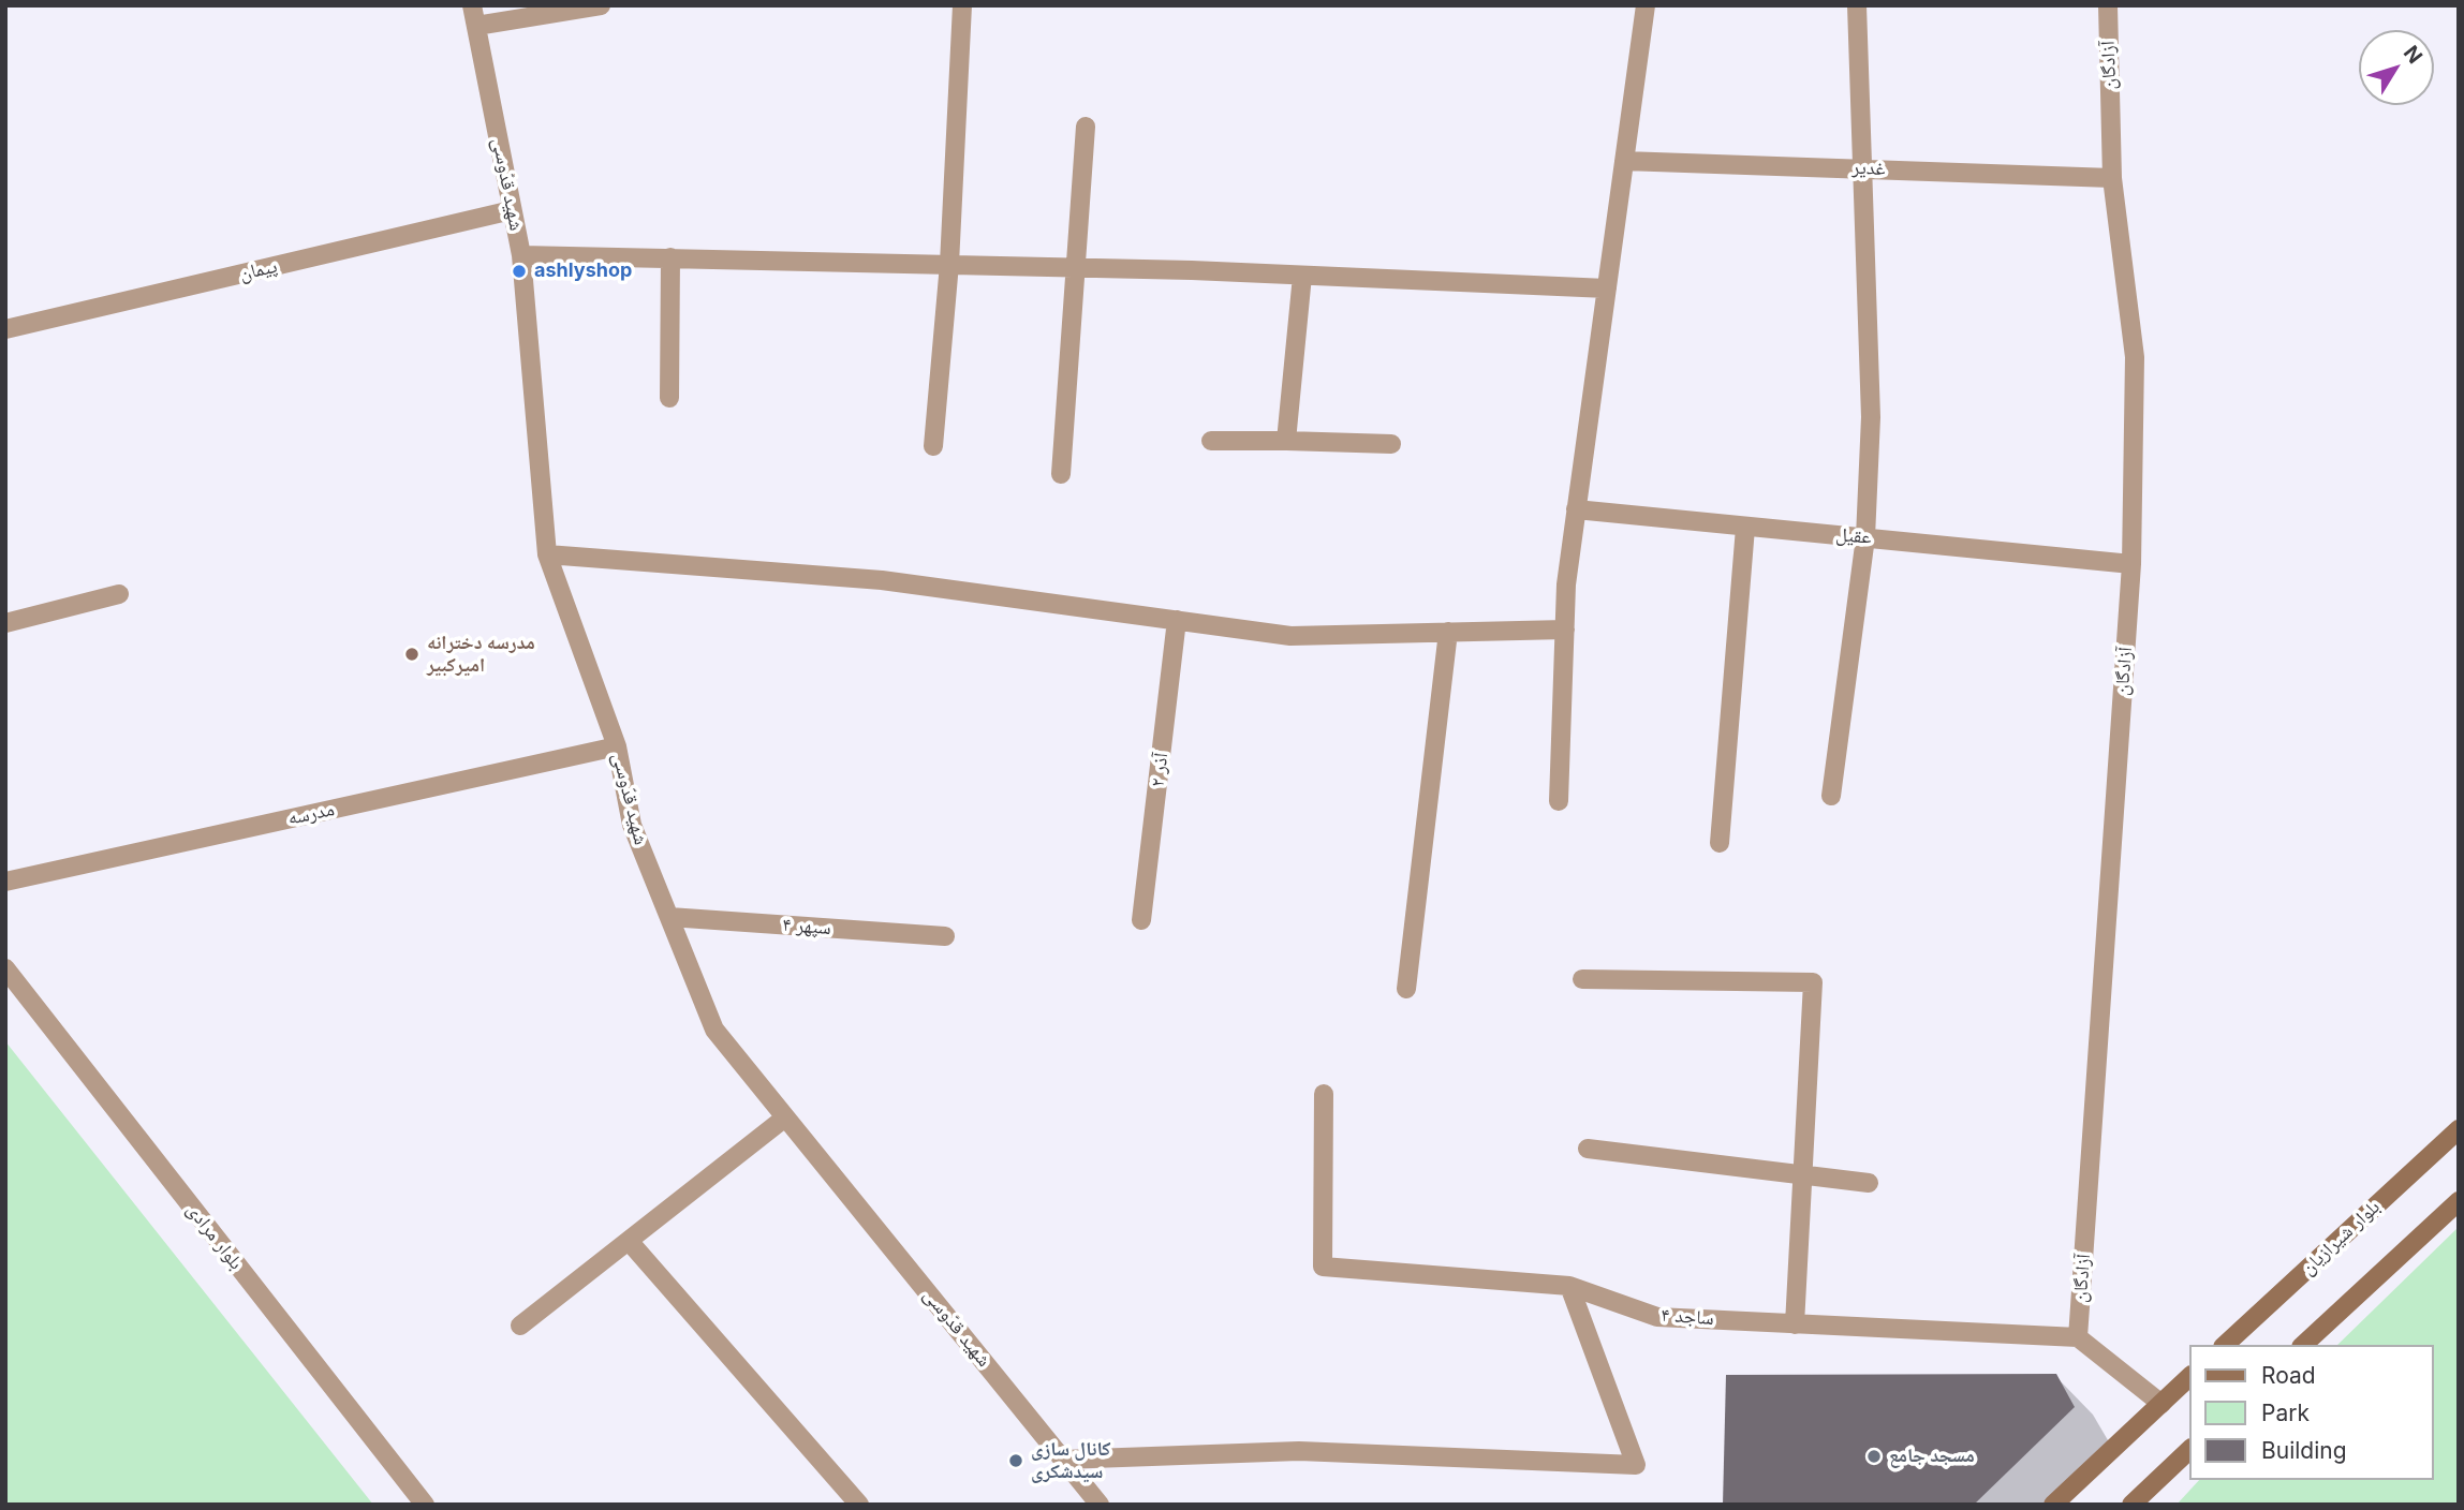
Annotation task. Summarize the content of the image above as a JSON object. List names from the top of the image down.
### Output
{
  "streets": {
    "main road": ["بلوار شیرازیان"],
    "street": [
      "آزادگان",
      "غدیر",
      "شهید قدّوسی",
      "پیمان",
      "عقیل",
      "آذر ۲",
      "مدرسه",
      "سپهر ۴",
      "بلوار مرادی",
      "ساجد ۴"
    ]
  },
  "crossings": [
    ["آزادگان", "غدیر"],
    ["آزادگان", "عقیل"],
    ["آزادگان", "ساجد ۴"],
    ["شهید قدّوسی", "پیمان"],
    ["شهید قدّوسی", "مدرسه"],
    ["شهید قدّوسی", "سپهر ۴"]
  ],
  "places": [
    "ashlyshop",
    "مدرسه دخترانه امیرکبیر",
    "مسجد جامع",
    "کانال سازی سیدشکری"
  ],
  "legend": ["Road", "Park", "Building"],
  "north": "top right"
}
